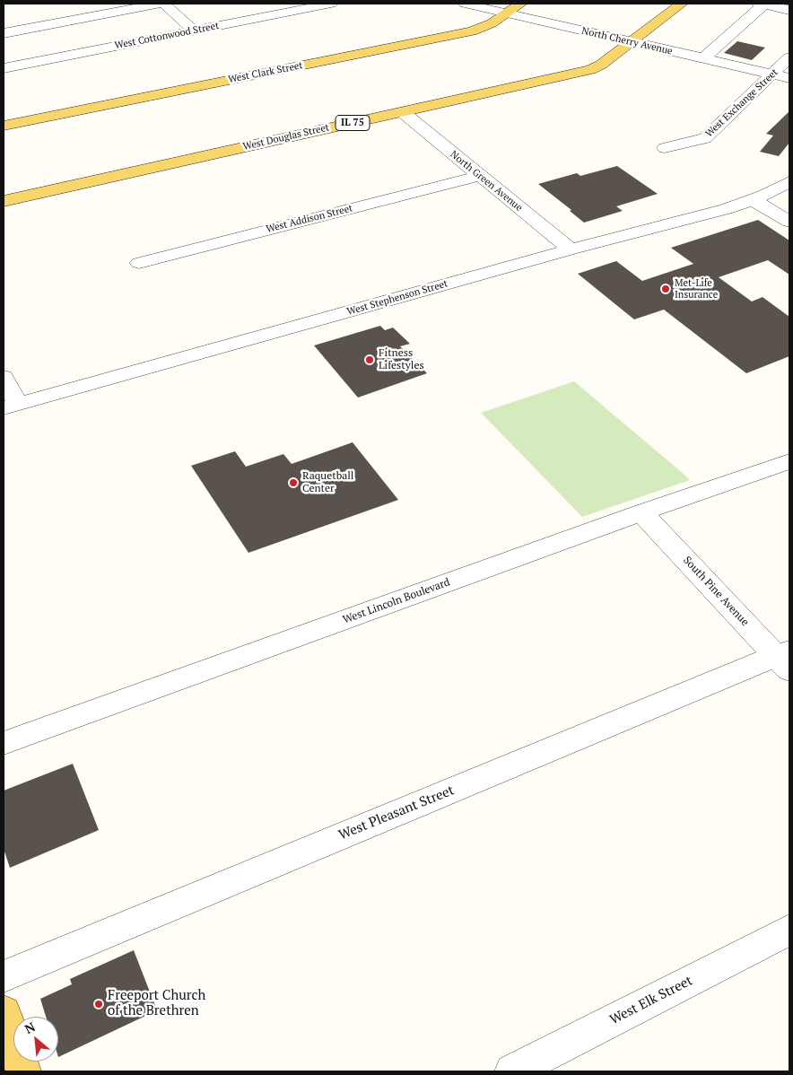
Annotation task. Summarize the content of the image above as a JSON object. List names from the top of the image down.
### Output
{
  "streets": {
    "main road": ["West Clark Street", "IL 75", "West Douglas Street"],
    "street": [
      "West Cottonwood Street",
      "North Cherry Avenue",
      "West Exchange Street",
      "North Green Avenue",
      "West Addison Street",
      "West Stephenson Street",
      "South Pine Avenue",
      "West Lincoln Boulevard",
      "West Pleasant Street",
      "West Elk Street"
    ]
  },
  "crossings": [
    ["North Cherry Avenue", "West Clark Street"],
    ["North Cherry Avenue", "West Exchange Street"],
    ["North Cherry Avenue", "West Douglas Street"],
    ["West Douglas Street", "North Green Avenue"],
    ["North Green Avenue", "West Addison Street"],
    ["North Green Avenue", "West Stephenson Street"],
    ["South Pine Avenue", "West Lincoln Boulevard"],
    ["South Pine Avenue", "West Pleasant Street"]
  ],
  "places": [
    "Met-Life Insurance",
    "Fitness Lifestyles",
    "Raquetball Center",
    "Freeport Church of the Brethren"
  ],
  "north": "top left"
}
